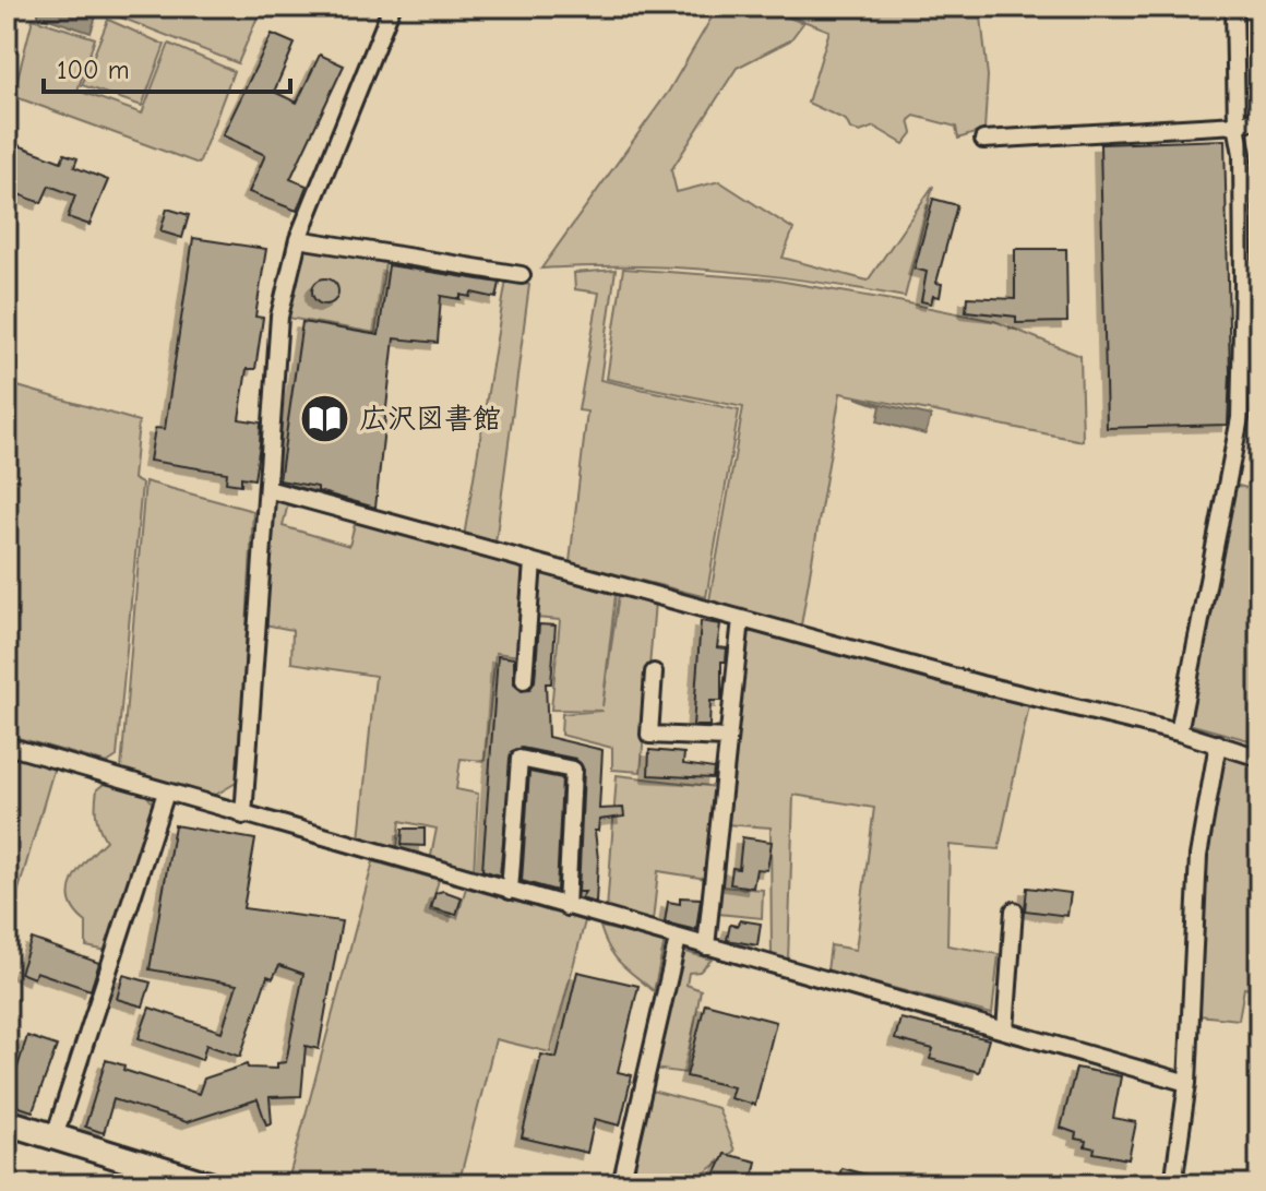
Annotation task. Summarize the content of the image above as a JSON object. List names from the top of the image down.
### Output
{
  "places": {
    "library": ["広沢図書館"]
  },
  "scale_bar": "100 m"
}
